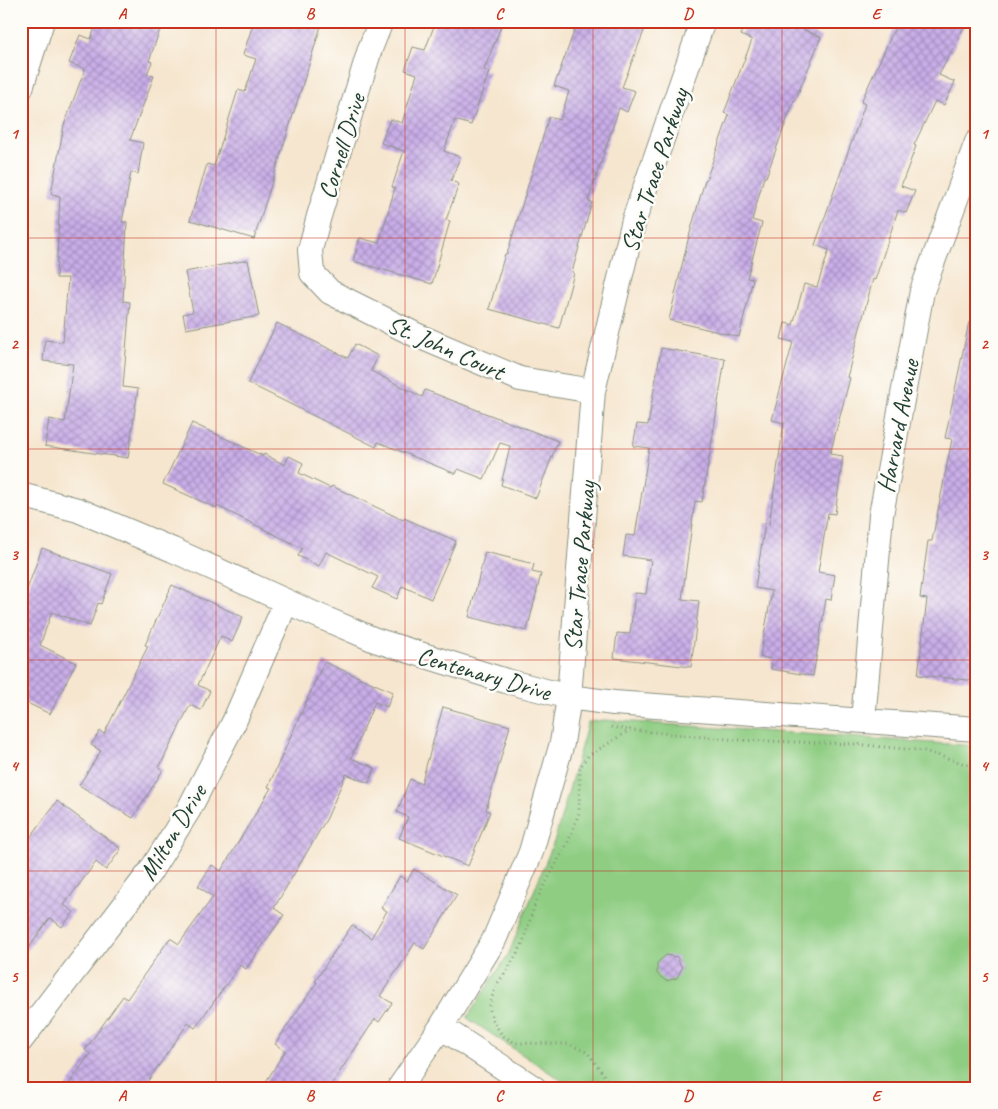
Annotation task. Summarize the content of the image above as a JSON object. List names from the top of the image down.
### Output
{
  "streets": {
    "street": [
      "Cornell Drive",
      "Star Trace Parkway",
      "St. John Court",
      "Harvard Avenue",
      "Centenary Drive",
      "Milton Drive"
    ]
  },
  "crossings": [
    ["Cornell Drive", "St. John Court"],
    ["Star Trace Parkway", "St. John Court"],
    ["Star Trace Parkway", "Centenary Drive"],
    ["Harvard Avenue", "Centenary Drive"],
    ["Centenary Drive", "Milton Drive"]
  ],
  "grid": {
    "columns": [
      "A",
      "B",
      "C",
      "D",
      "E"
    ],
    "rows": [
      "1",
      "2",
      "3",
      "4",
      "5"
    ]
  }
}
